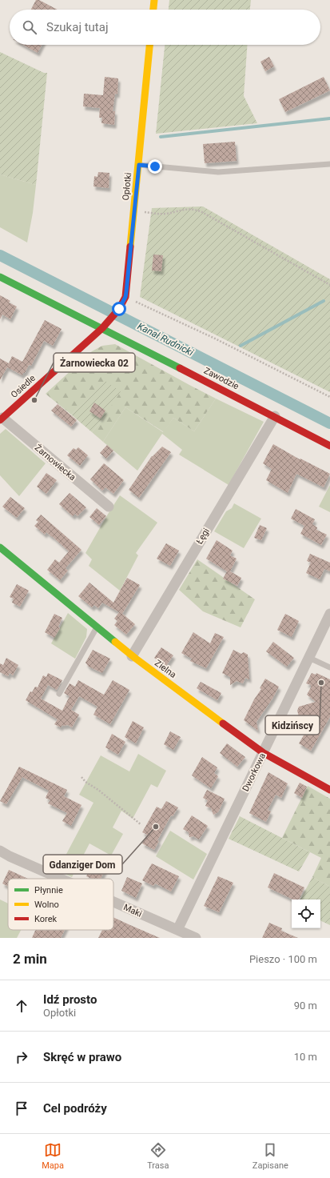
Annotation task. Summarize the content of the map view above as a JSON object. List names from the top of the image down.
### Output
{
  "streets": {
    "street": [
      "Opłotki",
      "Zawodzie",
      "Osiedle",
      "Żarnowiecka",
      "Łęgi",
      "Zielna",
      "Dworkowa",
      "Maki"
    ]
  },
  "crossings": [
    ["Opłotki", "Zawodzie"],
    ["Opłotki", "Osiedle"],
    ["Zawodzie", "Osiedle"],
    ["Zawodzie", "Łęgi"],
    ["Osiedle", "Żarnowiecka"],
    ["Łęgi", "Zielna"],
    ["Zielna", "Dworkowa"],
    ["Dworkowa", "Maki"]
  ],
  "water": ["Kanał Rudnicki"],
  "places": ["Żarnowiecka 02", "Kidzińscy", "Gdanziger Dom"],
  "legend": ["Płynnie", "Wolno", "Korek"],
  "page": {
    "search": "Szukaj tutaj",
    "heading": ["2 min", "Pieszo · 100 m"],
    "list": [
      ["Idź prosto", "Opłotki", "90 m"],
      ["Skręć w prawo", "10 m"],
      "Cel podróży"
    ],
    "nav": ["Mapa", "Trasa", "Zapisane"]
  }
}
